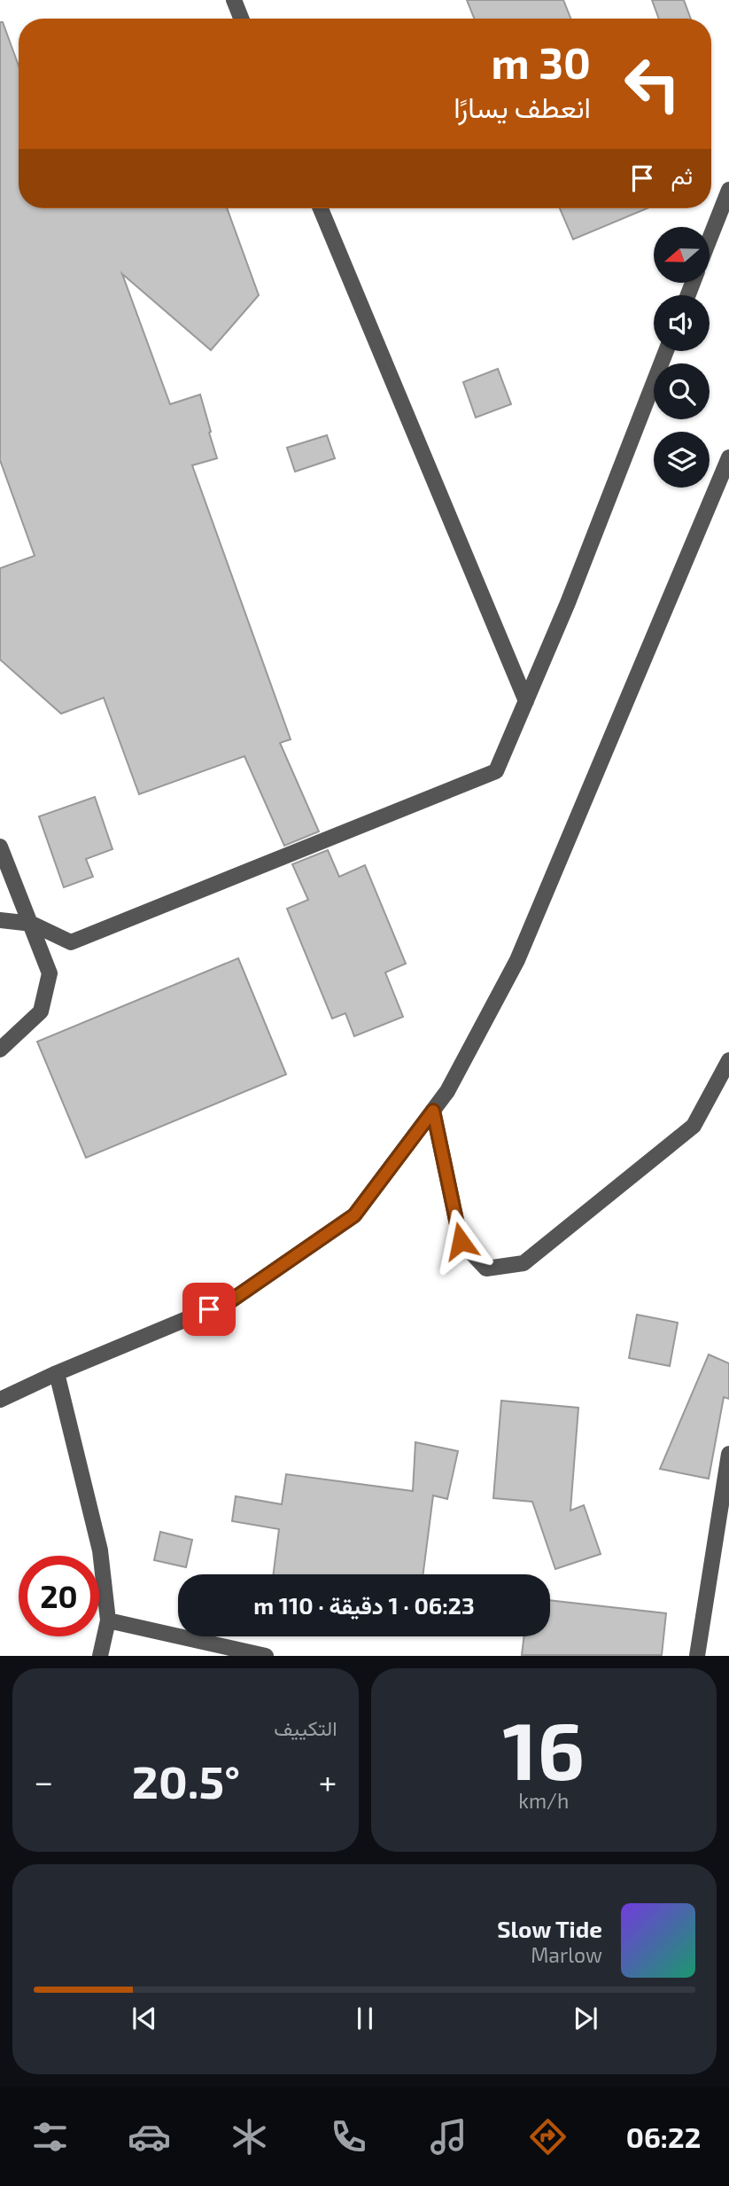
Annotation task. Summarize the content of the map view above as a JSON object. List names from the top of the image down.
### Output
{
  "north": "left",
  "page": {
    "turn": ["30 m", "انعطف يسارًا"],
    "then": "ثم",
    "limit": "20",
    "trip": "06:23 · 1 دقيقة · 110 m",
    "tile": [
      ["16", "km/h"],
      "التكييف"
    ],
    "heat": ["−", "20.5°", "+"],
    "song": ["Slow Tide", "Marlow"],
    "tabs": "06:22"
  }
}
